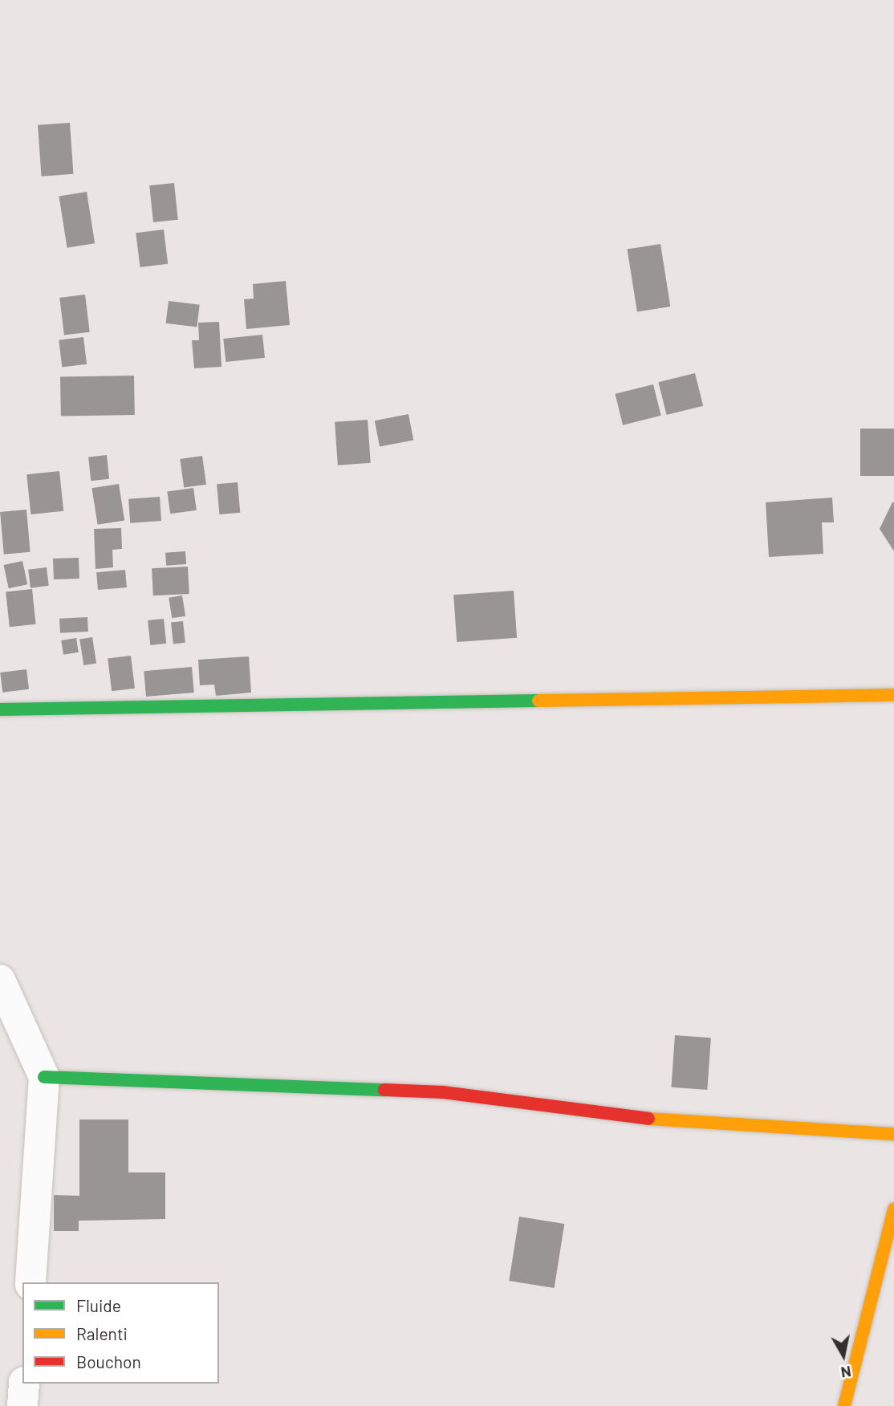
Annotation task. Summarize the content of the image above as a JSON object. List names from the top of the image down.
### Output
{
  "legend": ["Fluide", "Ralenti", "Bouchon"],
  "north": "bottom"
}
